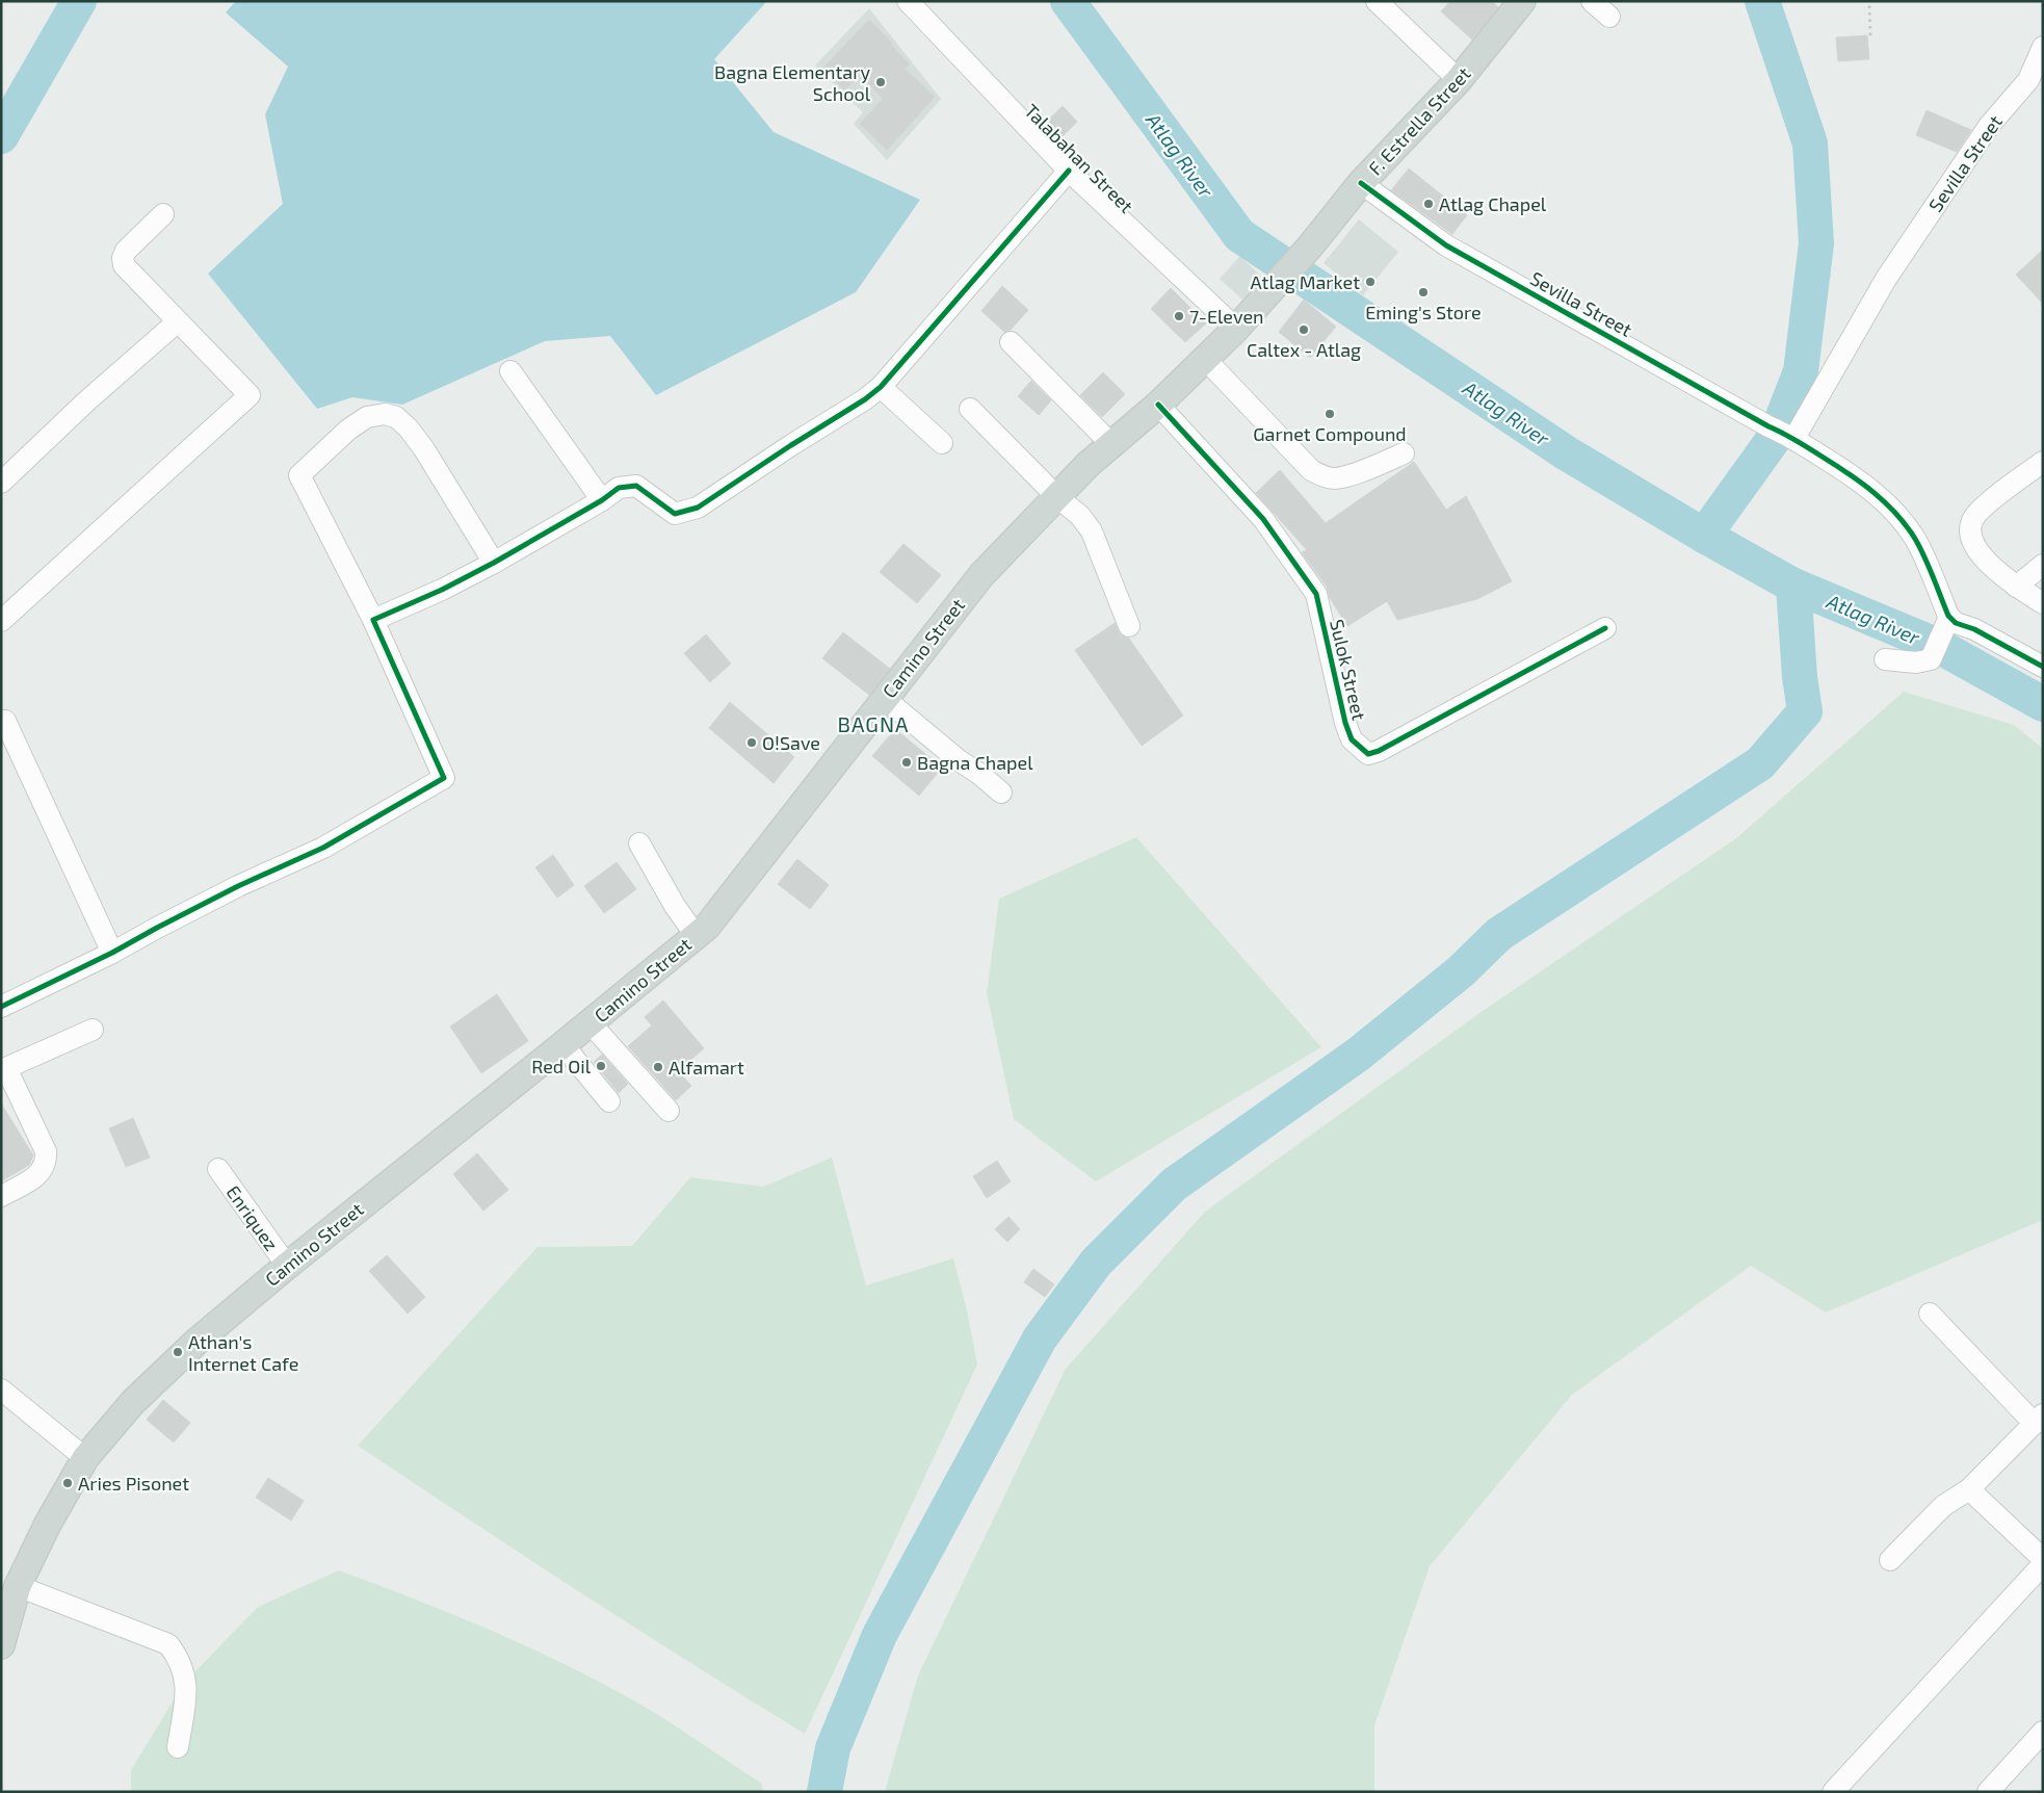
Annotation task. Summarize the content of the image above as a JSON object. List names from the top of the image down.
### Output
{
  "streets": {
    "main road": ["F. Estrella Street", "Camino Street"],
    "street": [
      "Talabahan Street",
      "Sevilla Street",
      "Sulok Street",
      "Enriquez"
    ]
  },
  "crossings": [
    ["F. Estrella Street", "Sevilla Street"],
    ["F. Estrella Street", "Camino Street"],
    ["Talabahan Street", "Camino Street"],
    ["Camino Street", "Sulok Street"],
    ["Camino Street", "Enriquez"]
  ],
  "districts": ["BAGNA"],
  "water": ["Atlag River"],
  "places": [
    "Bagna Elementary School",
    "Atlag Chapel",
    "Atlag Market",
    "Eming's Store",
    "7-Eleven",
    "Caltex - Atlag",
    "Garnet Compound",
    "O!Save",
    "Bagna Chapel",
    "Red Oil",
    "Alfamart",
    "Athan's Internet Cafe",
    "Aries Pisonet"
  ]
}
